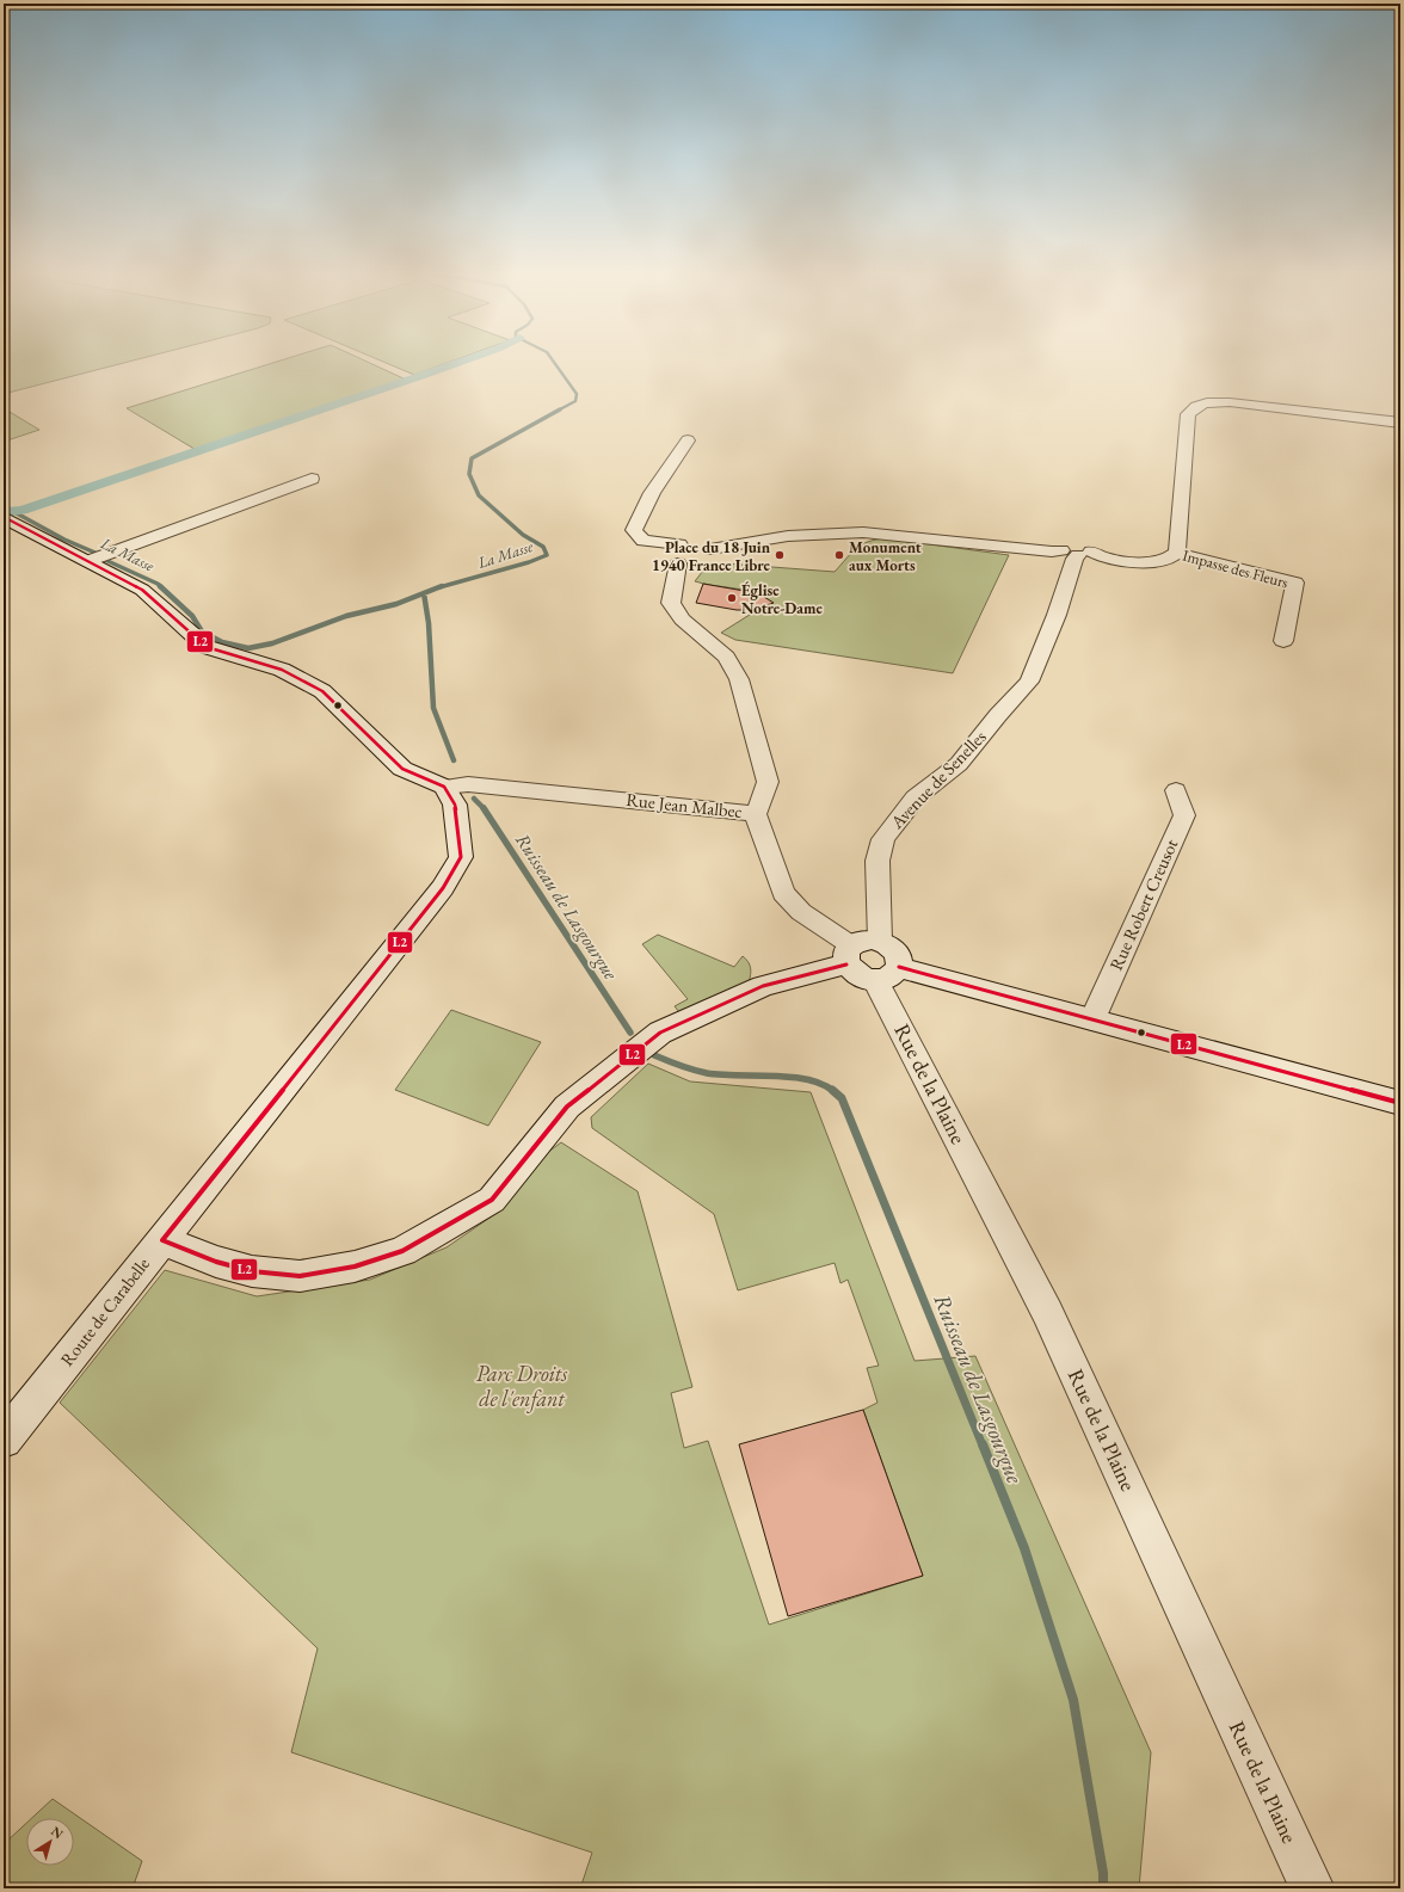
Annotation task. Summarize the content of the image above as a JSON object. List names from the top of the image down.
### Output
{
  "streets": {
    "street": [
      "Impasse des Fleurs",
      "Avenue de Senelles",
      "Rue Jean Malbec",
      "Rue Robert Creusot",
      "Rue de la Plaine",
      "Route de Carabelle"
    ]
  },
  "crossings": [
    ["Avenue de Senelles", "Rue Jean Malbec"],
    ["Avenue de Senelles", "Rue de la Plaine"],
    ["Rue Jean Malbec", "Rue de la Plaine"],
    ["Rue Jean Malbec", "Route de Carabelle"]
  ],
  "water": ["La Masse", "Ruisseau de Lasgourgue"],
  "parks": ["Parc Droits de l'enfant"],
  "places": ["Place du 18 Juin 1940 France Libre", "Monument aux Morts", "Église Notre-Dame"],
  "lines": ["transit line L2"],
  "north": "top right"
}
